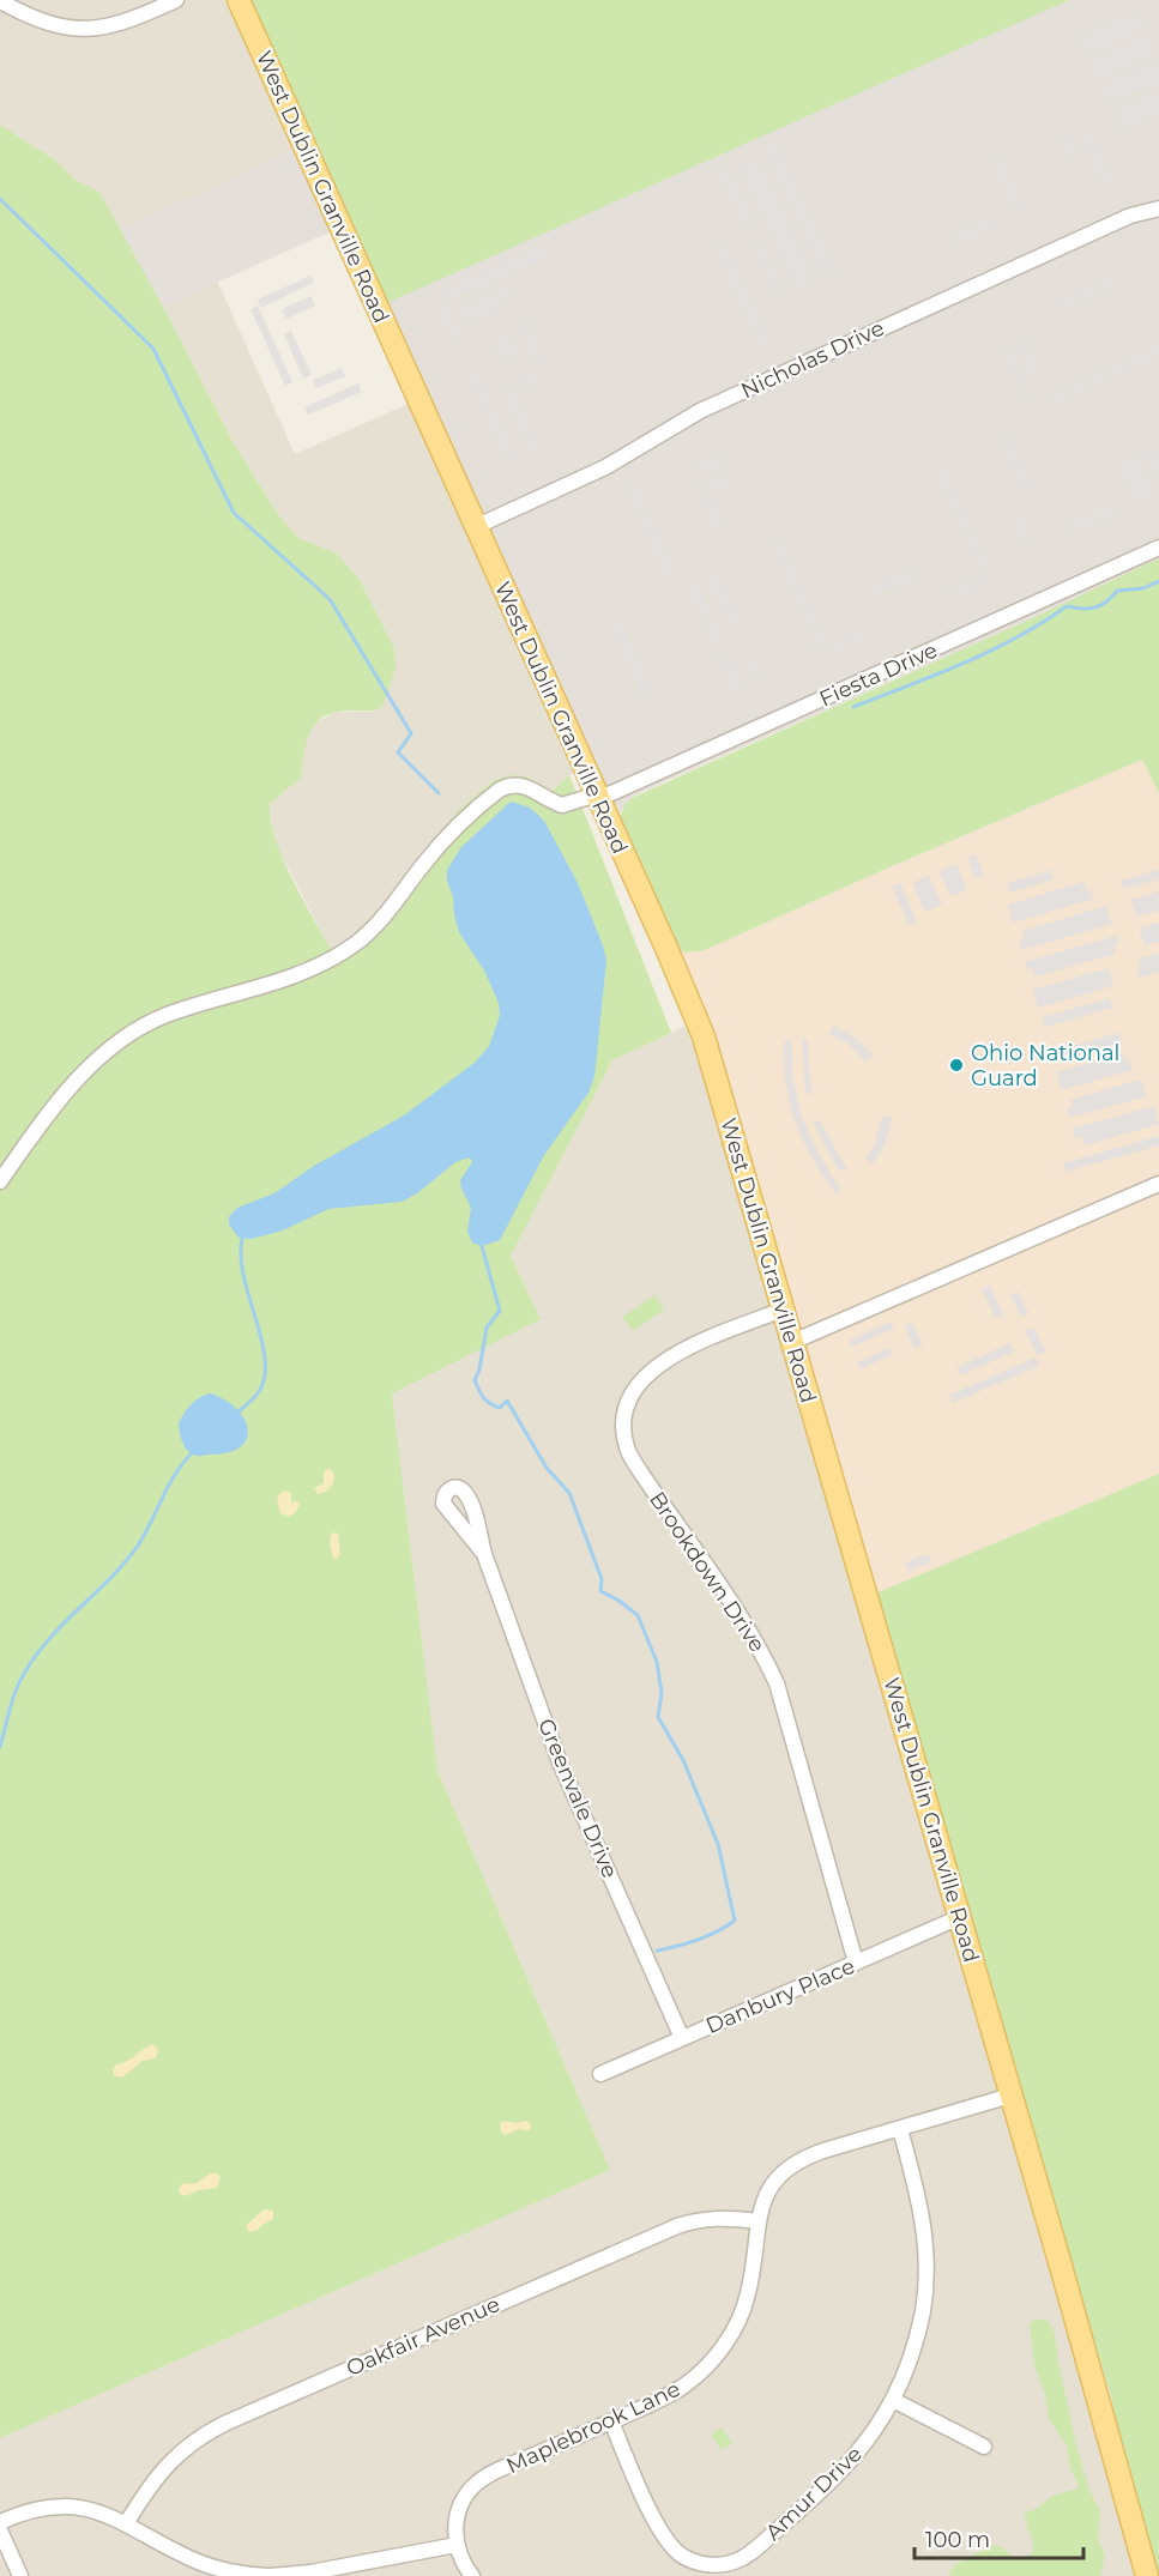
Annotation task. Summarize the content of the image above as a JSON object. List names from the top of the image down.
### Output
{
  "streets": {
    "main road": ["West Dublin Granville Road"],
    "street": [
      "Nicholas Drive",
      "Fiesta Drive",
      "Brookdown Drive",
      "Greenvale Drive",
      "Danbury Place",
      "Oakfair Avenue",
      "Maplebrook Lane",
      "Amur Drive"
    ]
  },
  "crossings": [
    ["West Dublin Granville Road", "Nicholas Drive"],
    ["West Dublin Granville Road", "Fiesta Drive"],
    ["West Dublin Granville Road", "Brookdown Drive"],
    ["West Dublin Granville Road", "Danbury Place"],
    ["West Dublin Granville Road", "Maplebrook Lane"],
    ["Brookdown Drive", "Danbury Place"],
    ["Greenvale Drive", "Danbury Place"],
    ["Oakfair Avenue", "Maplebrook Lane"],
    ["Maplebrook Lane", "Amur Drive"]
  ],
  "places": ["Ohio National Guard"],
  "scale_bar": "100 m"
}
